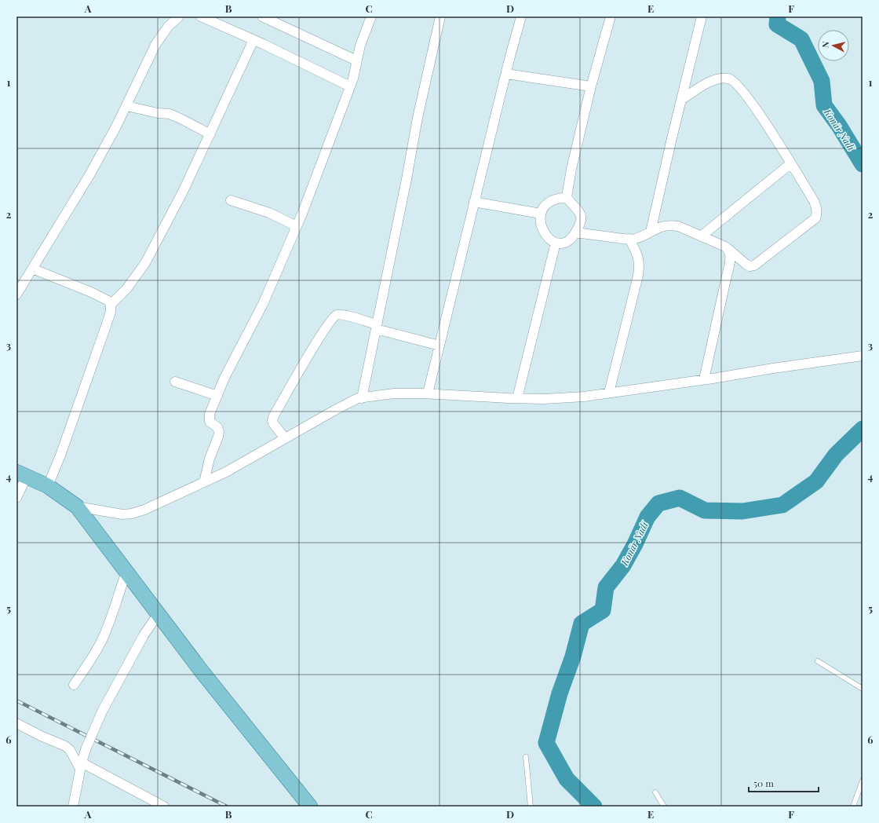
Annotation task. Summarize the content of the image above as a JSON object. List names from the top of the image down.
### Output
{
  "water": ["Konār Nadī"],
  "scale_bar": "50 m",
  "north": "left",
  "grid": {
    "columns": [
      "A",
      "B",
      "C",
      "D",
      "E",
      "F"
    ],
    "rows": [
      "1",
      "2",
      "3",
      "4",
      "5",
      "6"
    ]
  }
}
